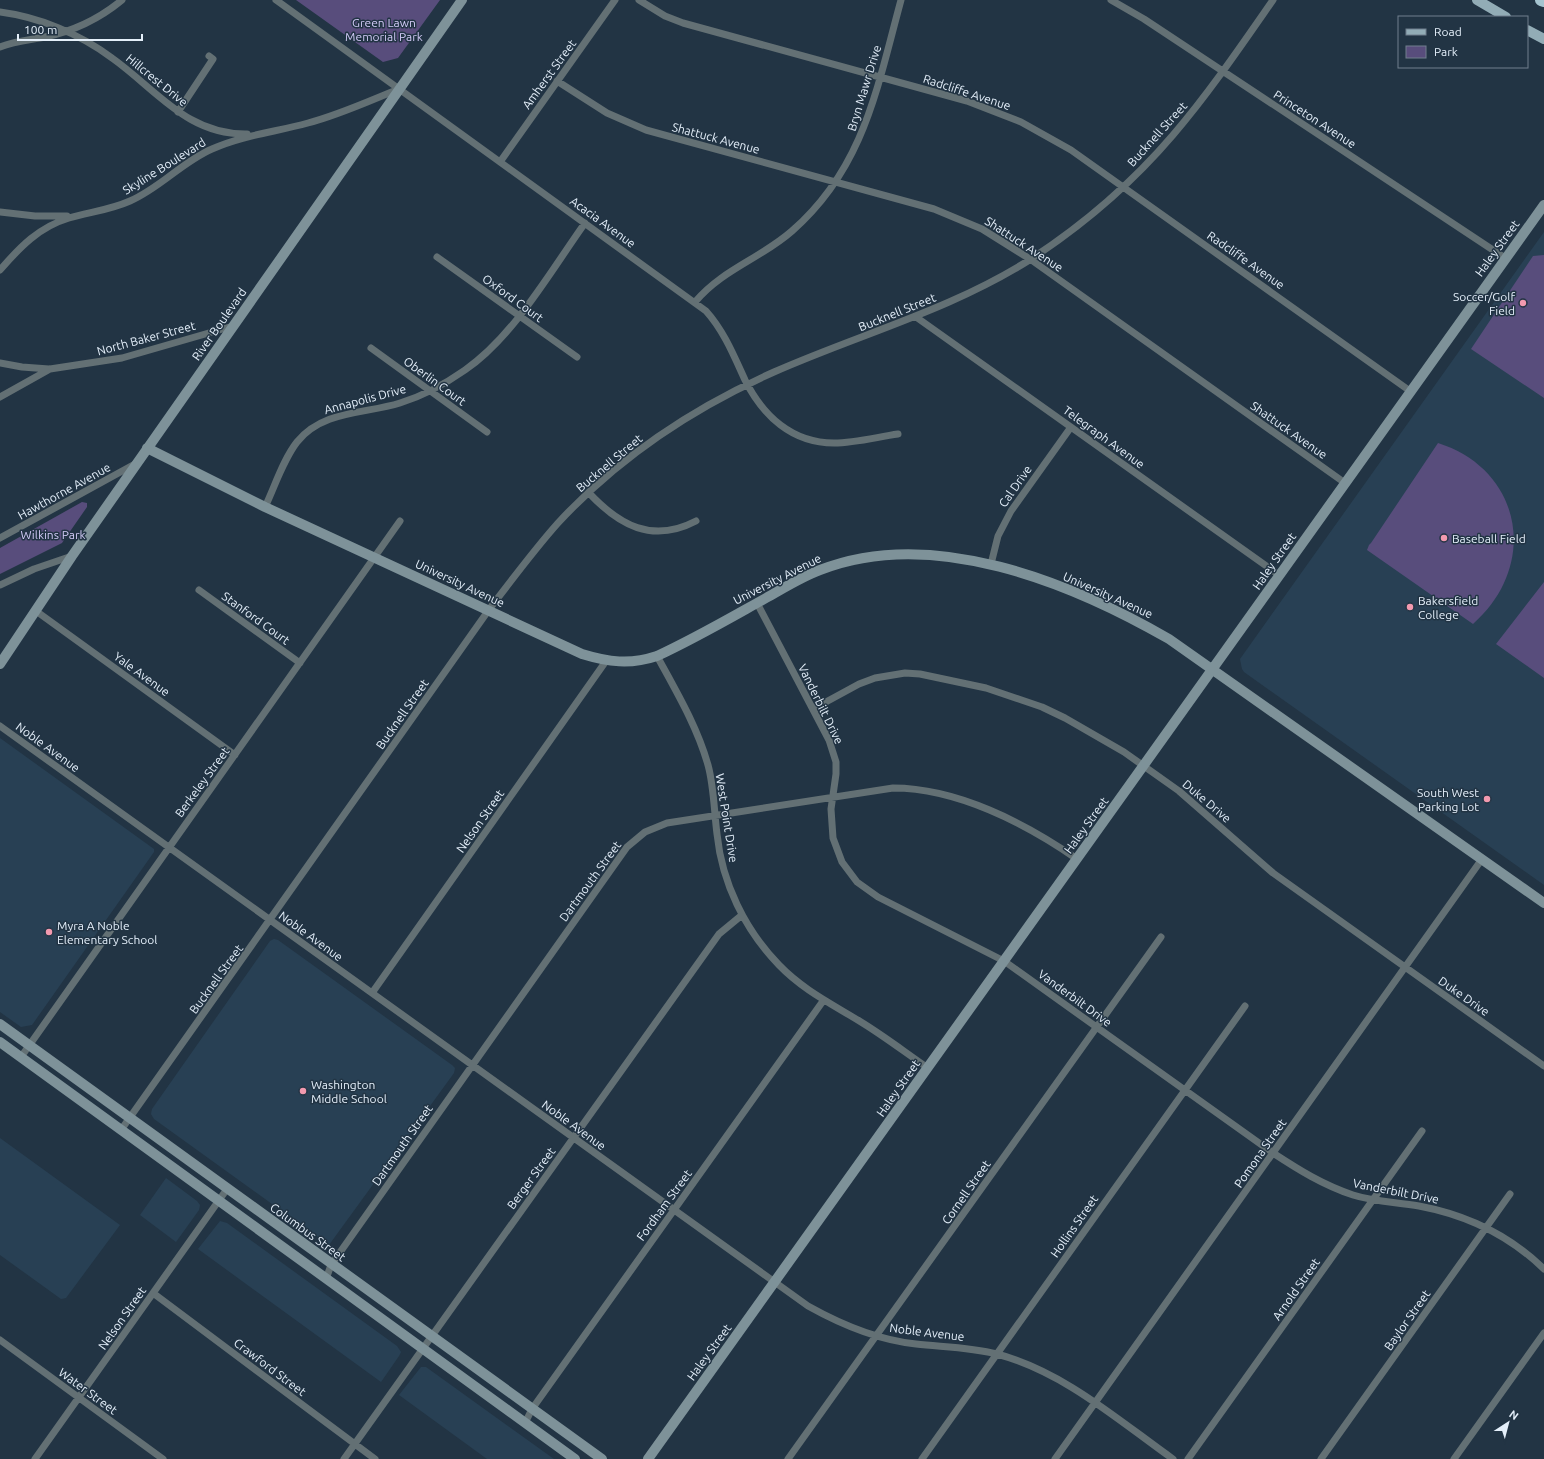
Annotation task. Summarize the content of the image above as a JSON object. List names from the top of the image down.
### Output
{
  "streets": {
    "street": [
      "Amherst Street",
      "Hillcrest Drive",
      "Bryn Mawr Drive",
      "Radcliffe Avenue",
      "Princeton Avenue",
      "Bucknell Street",
      "Shattuck Avenue",
      "Skyline Boulevard",
      "Acacia Avenue",
      "Haley Street",
      "Oxford Court",
      "River Boulevard",
      "North Baker Street",
      "Oberlin Court",
      "Annapolis Drive",
      "Telegraph Avenue",
      "Cal Drive",
      "Hawthorne Avenue",
      "University Avenue",
      "Stanford Court",
      "Yale Avenue",
      "Vanderbilt Drive",
      "Noble Avenue",
      "Berkeley Street",
      "Duke Drive",
      "West Point Drive",
      "Nelson Street",
      "Dartmouth Street",
      "Pomona Street",
      "Berger Street",
      "Cornell Street",
      "Fordham Street",
      "Hollins Street",
      "Columbus Street",
      "Arnold Street",
      "Baylor Street",
      "Crawford Street",
      "Water Street"
    ]
  },
  "crossings": [
    ["Amherst Street", "Shattuck Avenue"],
    ["Amherst Street", "Acacia Avenue"],
    ["Hillcrest Drive", "Skyline Boulevard"],
    ["Bryn Mawr Drive", "Radcliffe Avenue"],
    ["Bryn Mawr Drive", "Shattuck Avenue"],
    ["Bryn Mawr Drive", "Acacia Avenue"],
    ["Radcliffe Avenue", "Bucknell Street"],
    ["Radcliffe Avenue", "Haley Street"],
    ["Princeton Avenue", "Bucknell Street"],
    ["Princeton Avenue", "Haley Street"],
    ["Bucknell Street", "Shattuck Avenue"],
    ["Bucknell Street", "Acacia Avenue"],
    ["Bucknell Street", "Telegraph Avenue"],
    ["Bucknell Street", "University Avenue"],
    ["Bucknell Street", "Noble Avenue"],
    ["Bucknell Street", "Columbus Street"],
    ["Shattuck Avenue", "Haley Street"],
    ["Skyline Boulevard", "Acacia Avenue"],
    ["Skyline Boulevard", "River Boulevard"],
    ["Acacia Avenue", "River Boulevard"],
    ["Acacia Avenue", "Annapolis Drive"],
    ["Haley Street", "Telegraph Avenue"],
    ["Haley Street", "University Avenue"],
    ["Haley Street", "Vanderbilt Drive"],
    ["Haley Street", "Noble Avenue"],
    ["Haley Street", "Duke Drive"],
    ["Haley Street", "West Point Drive"],
    ["Haley Street", "Dartmouth Street"],
    ["Oxford Court", "Annapolis Drive"],
    ["River Boulevard", "North Baker Street"],
    ["River Boulevard", "Hawthorne Avenue"],
    ["River Boulevard", "University Avenue"],
    ["River Boulevard", "Yale Avenue"],
    ["Oberlin Court", "Annapolis Drive"],
    ["Annapolis Drive", "University Avenue"],
    ["Telegraph Avenue", "Cal Drive"],
    ["Cal Drive", "University Avenue"],
    ["University Avenue", "Vanderbilt Drive"],
    ["University Avenue", "Berkeley Street"],
    ["University Avenue", "West Point Drive"],
    ["University Avenue", "Nelson Street"],
    ["University Avenue", "Pomona Street"],
    ["Stanford Court", "Berkeley Street"],
    ["Yale Avenue", "Berkeley Street"],
    ["Vanderbilt Drive", "Duke Drive"],
    ["Vanderbilt Drive", "Dartmouth Street"],
    ["Vanderbilt Drive", "Pomona Street"],
    ["Vanderbilt Drive", "Cornell Street"],
    ["Vanderbilt Drive", "Hollins Street"],
    ["Vanderbilt Drive", "Arnold Street"],
    ["Vanderbilt Drive", "Baylor Street"],
    ["Noble Avenue", "Berkeley Street"],
    ["Noble Avenue", "Nelson Street"],
    ["Noble Avenue", "Dartmouth Street"],
    ["Noble Avenue", "Pomona Street"],
    ["Noble Avenue", "Berger Street"],
    ["Noble Avenue", "Cornell Street"],
    ["Noble Avenue", "Fordham Street"],
    ["Noble Avenue", "Hollins Street"],
    ["Berkeley Street", "Columbus Street"],
    ["Duke Drive", "Pomona Street"],
    ["West Point Drive", "Dartmouth Street"],
    ["West Point Drive", "Berger Street"],
    ["West Point Drive", "Fordham Street"],
    ["Nelson Street", "Columbus Street"],
    ["Nelson Street", "Crawford Street"],
    ["Nelson Street", "Water Street"],
    ["Dartmouth Street", "Columbus Street"],
    ["Berger Street", "Columbus Street"],
    ["Berger Street", "Crawford Street"],
    ["Fordham Street", "Columbus Street"]
  ],
  "parks": ["Green Lawn Memorial Park", "Wilkins Park"],
  "places": [
    "Soccer/Golf Field",
    "Baseball Field",
    "Bakersfield College",
    "South West Parking Lot",
    "Myra A Noble Elementary School",
    "Washington Middle School"
  ],
  "legend": ["Road", "Park"],
  "scale_bar": "100 m",
  "north": "top right"
}
